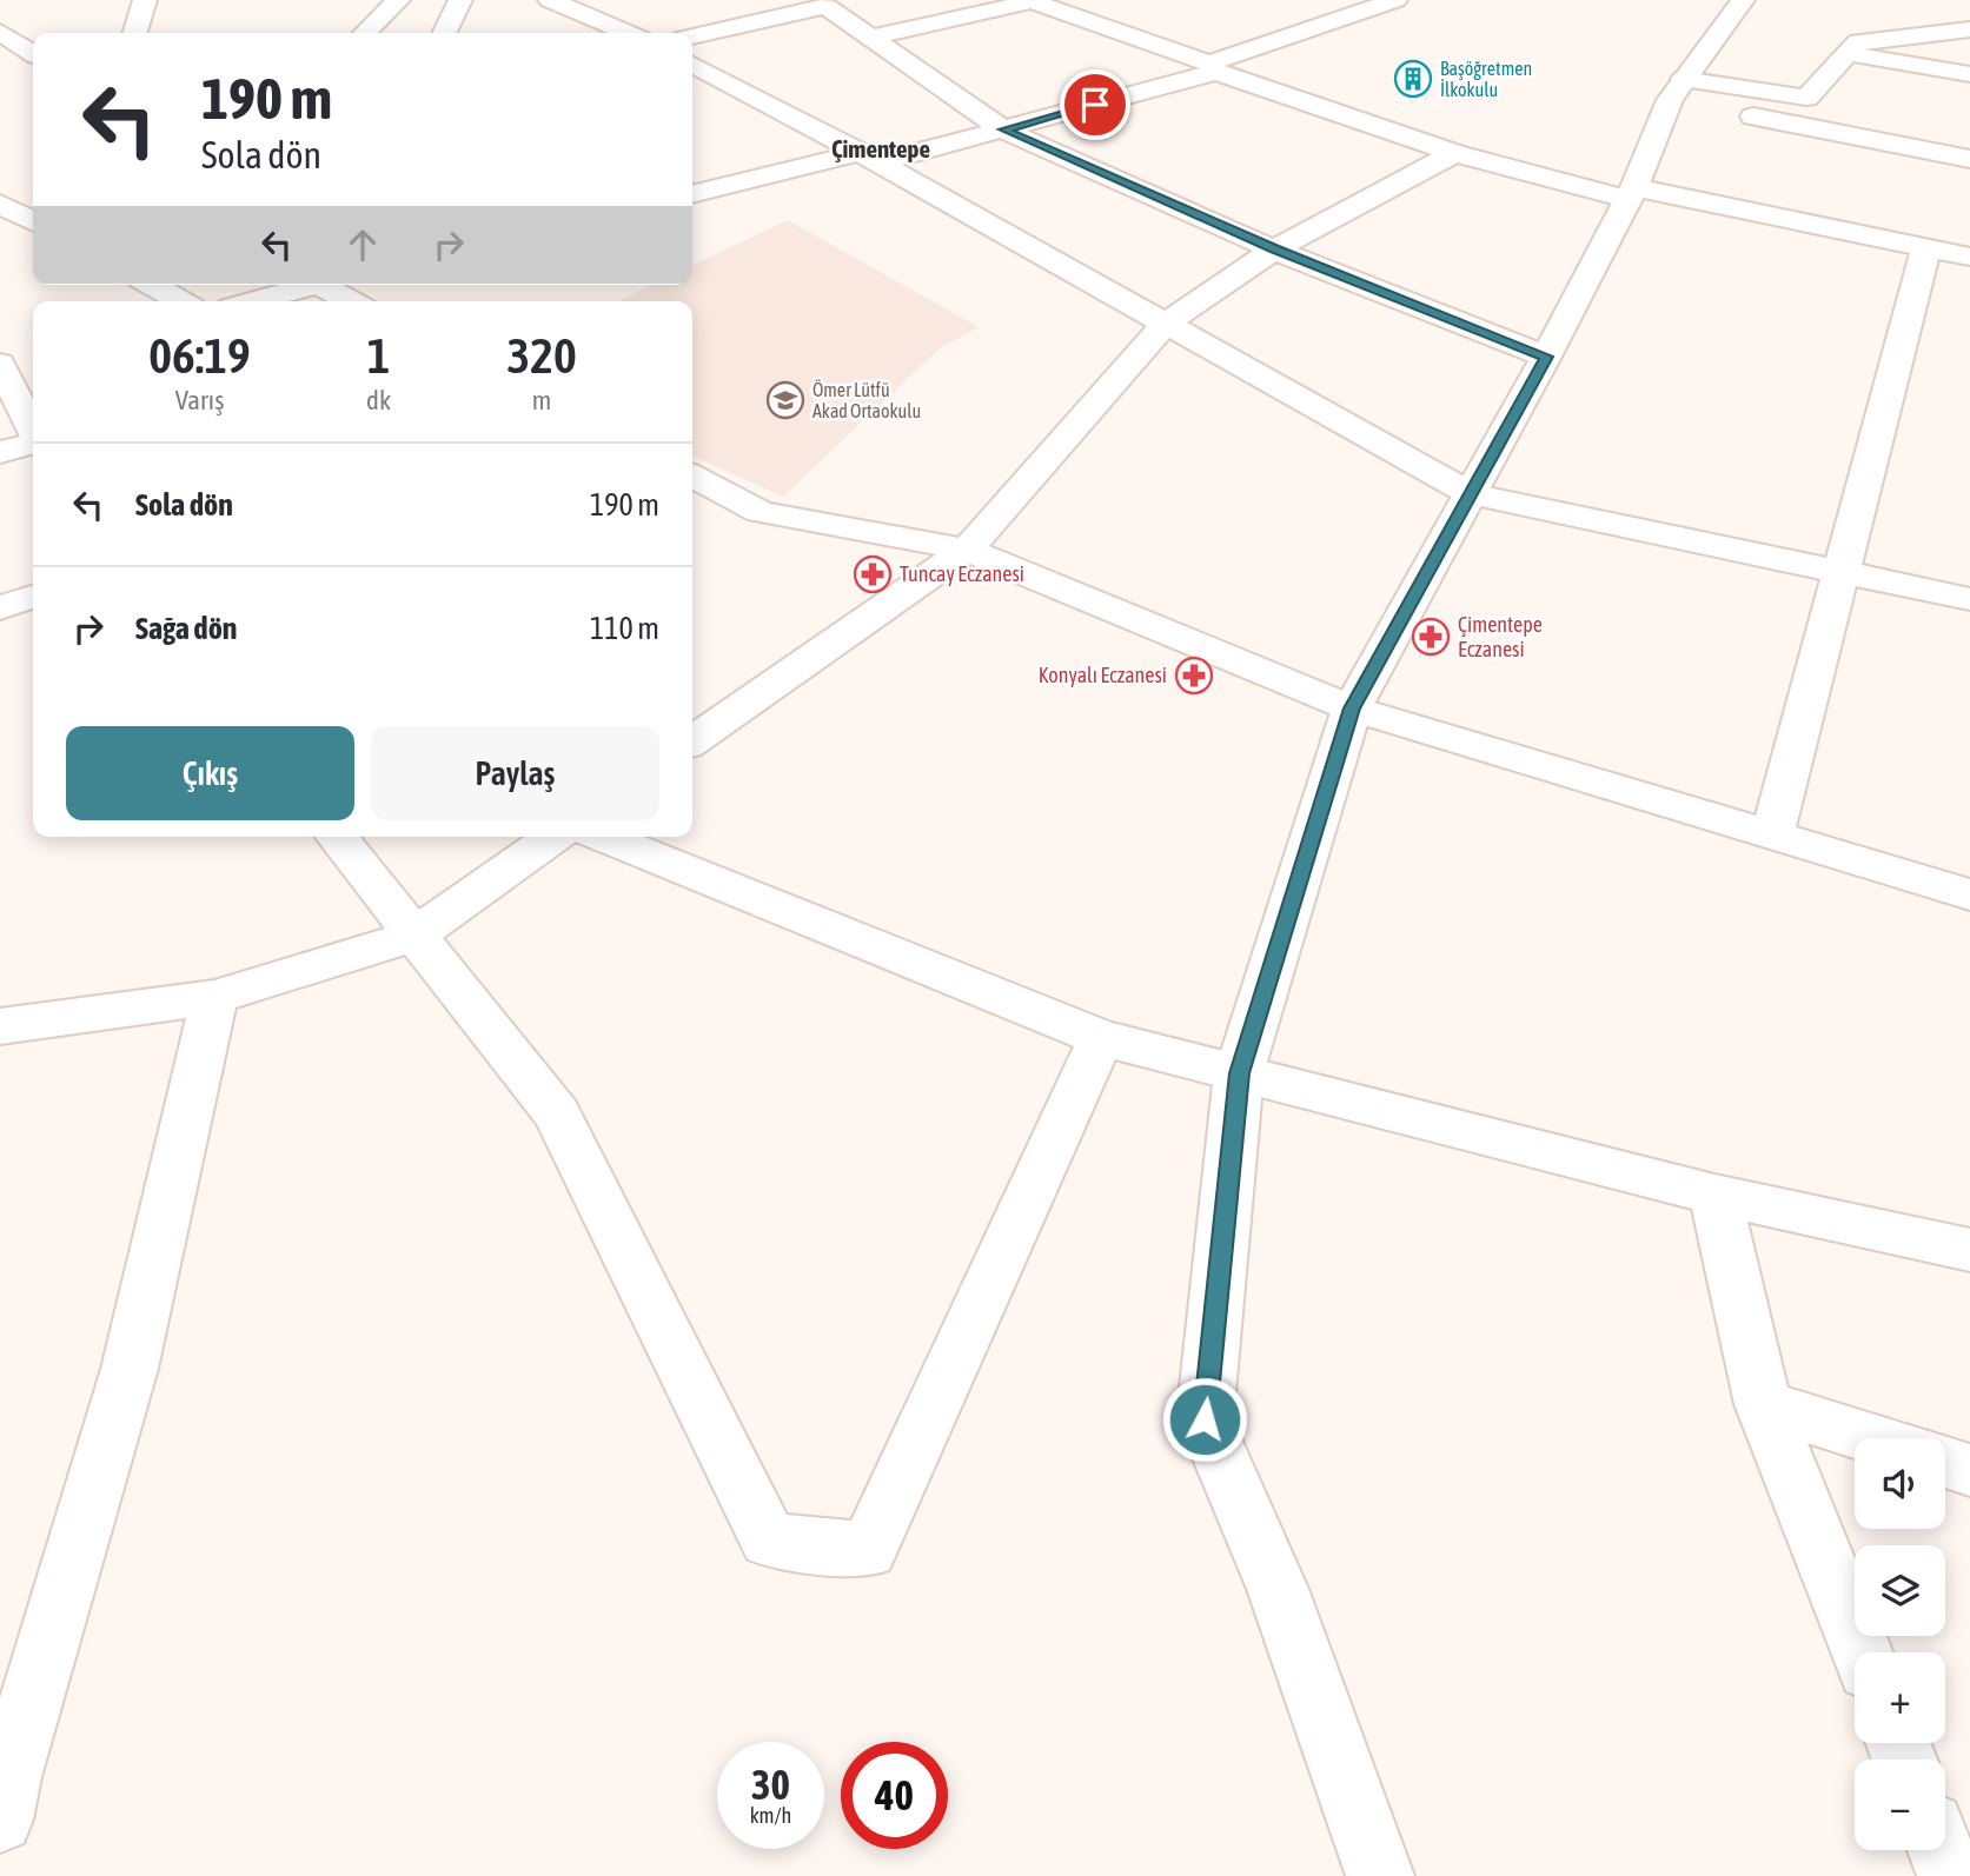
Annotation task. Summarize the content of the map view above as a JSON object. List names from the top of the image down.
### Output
{
  "districts": ["Çimentepe"],
  "places": {
    "building": ["Başöğretmen İlkokulu"],
    "school or university": ["Ömer Lütfü Akad Ortaokulu"],
    "pharmacy": ["Tuncay Eczanesi", "Çimentepe Eczanesi", "Konyalı Eczanesi"]
  },
  "page": {
    "turn": ["190 m", "Sola dön"],
    "eta": [
      "06:19",
      "Varış",
      "1",
      "dk",
      "320",
      "m"
    ],
    "list": [
      {
        "name": "Sola dön",
        "value": "190 m"
      },
      {
        "name": "Sağa dön",
        "value": "110 m"
      }
    ],
    "buttons": ["Çıkış", "Paylaş"],
    "map_buttons": ["+", "−"],
    "speed": "30 km/h",
    "limit": "40"
  }
}
